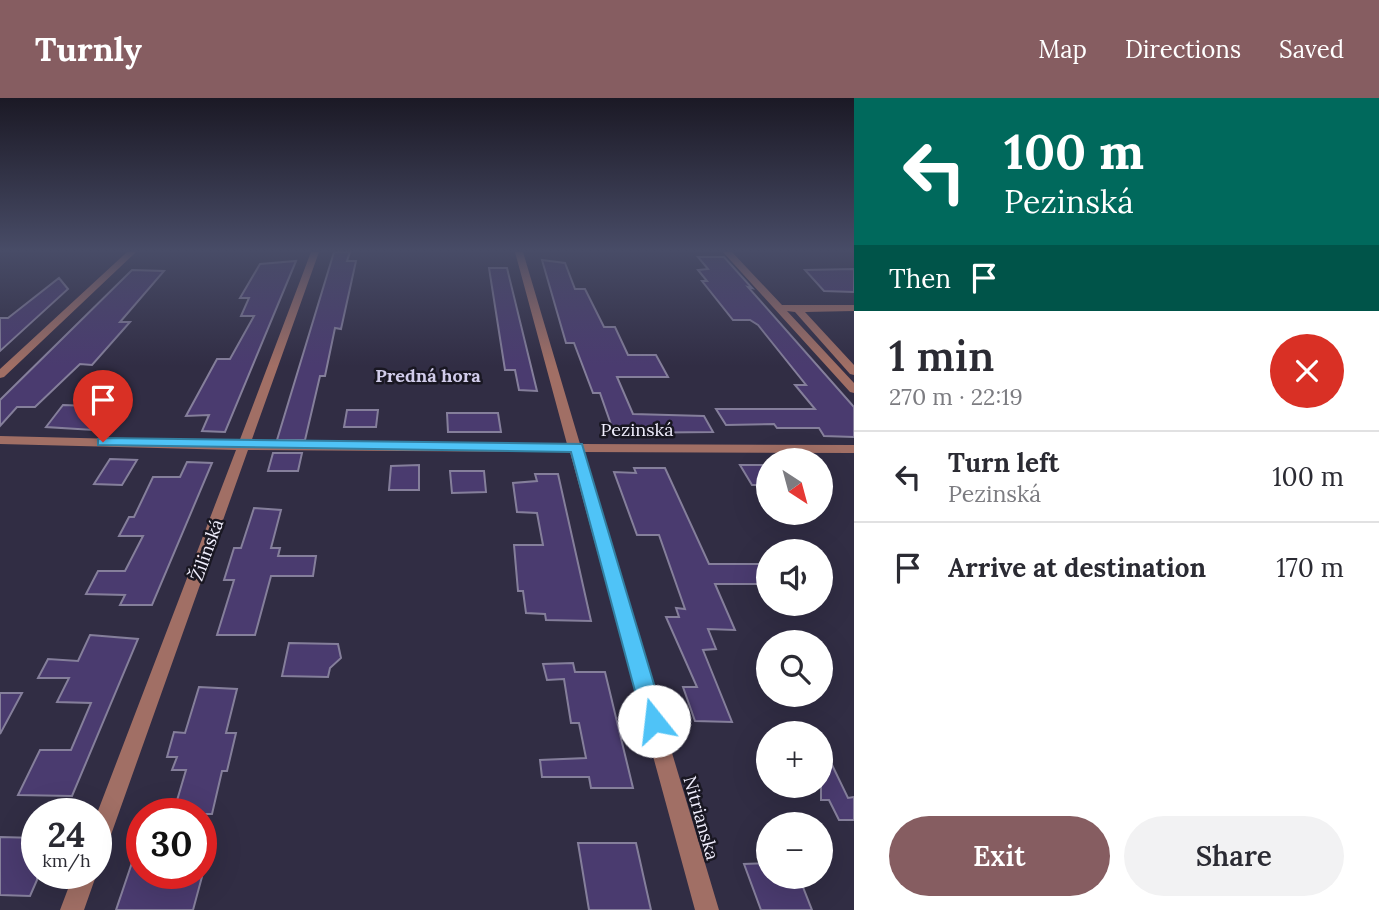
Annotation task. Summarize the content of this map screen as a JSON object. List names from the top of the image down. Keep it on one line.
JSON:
{"streets":{"street":["Pezinská","Žilinská","Nitrianska"]},"crossings":[["Pezinská","Žilinská"],["Pezinská","Nitrianska"]],"districts":["Predná hora"],"north":"bottom right","page":{"header":"Turnly","nav":["Map","Directions","Saved"],"turn":["100 m","Pezinská"],"then":"Then","heading":["1 min","270 m · 22:19"],"list":[{"name":"Turn left","note":"Pezinská","value":"100 m"},{"name":"Arrive at destination","value":"170 m"}],"map_buttons":["+","−"],"speed":"24 km/h","limit":"30","buttons":["Exit","Share"]}}
